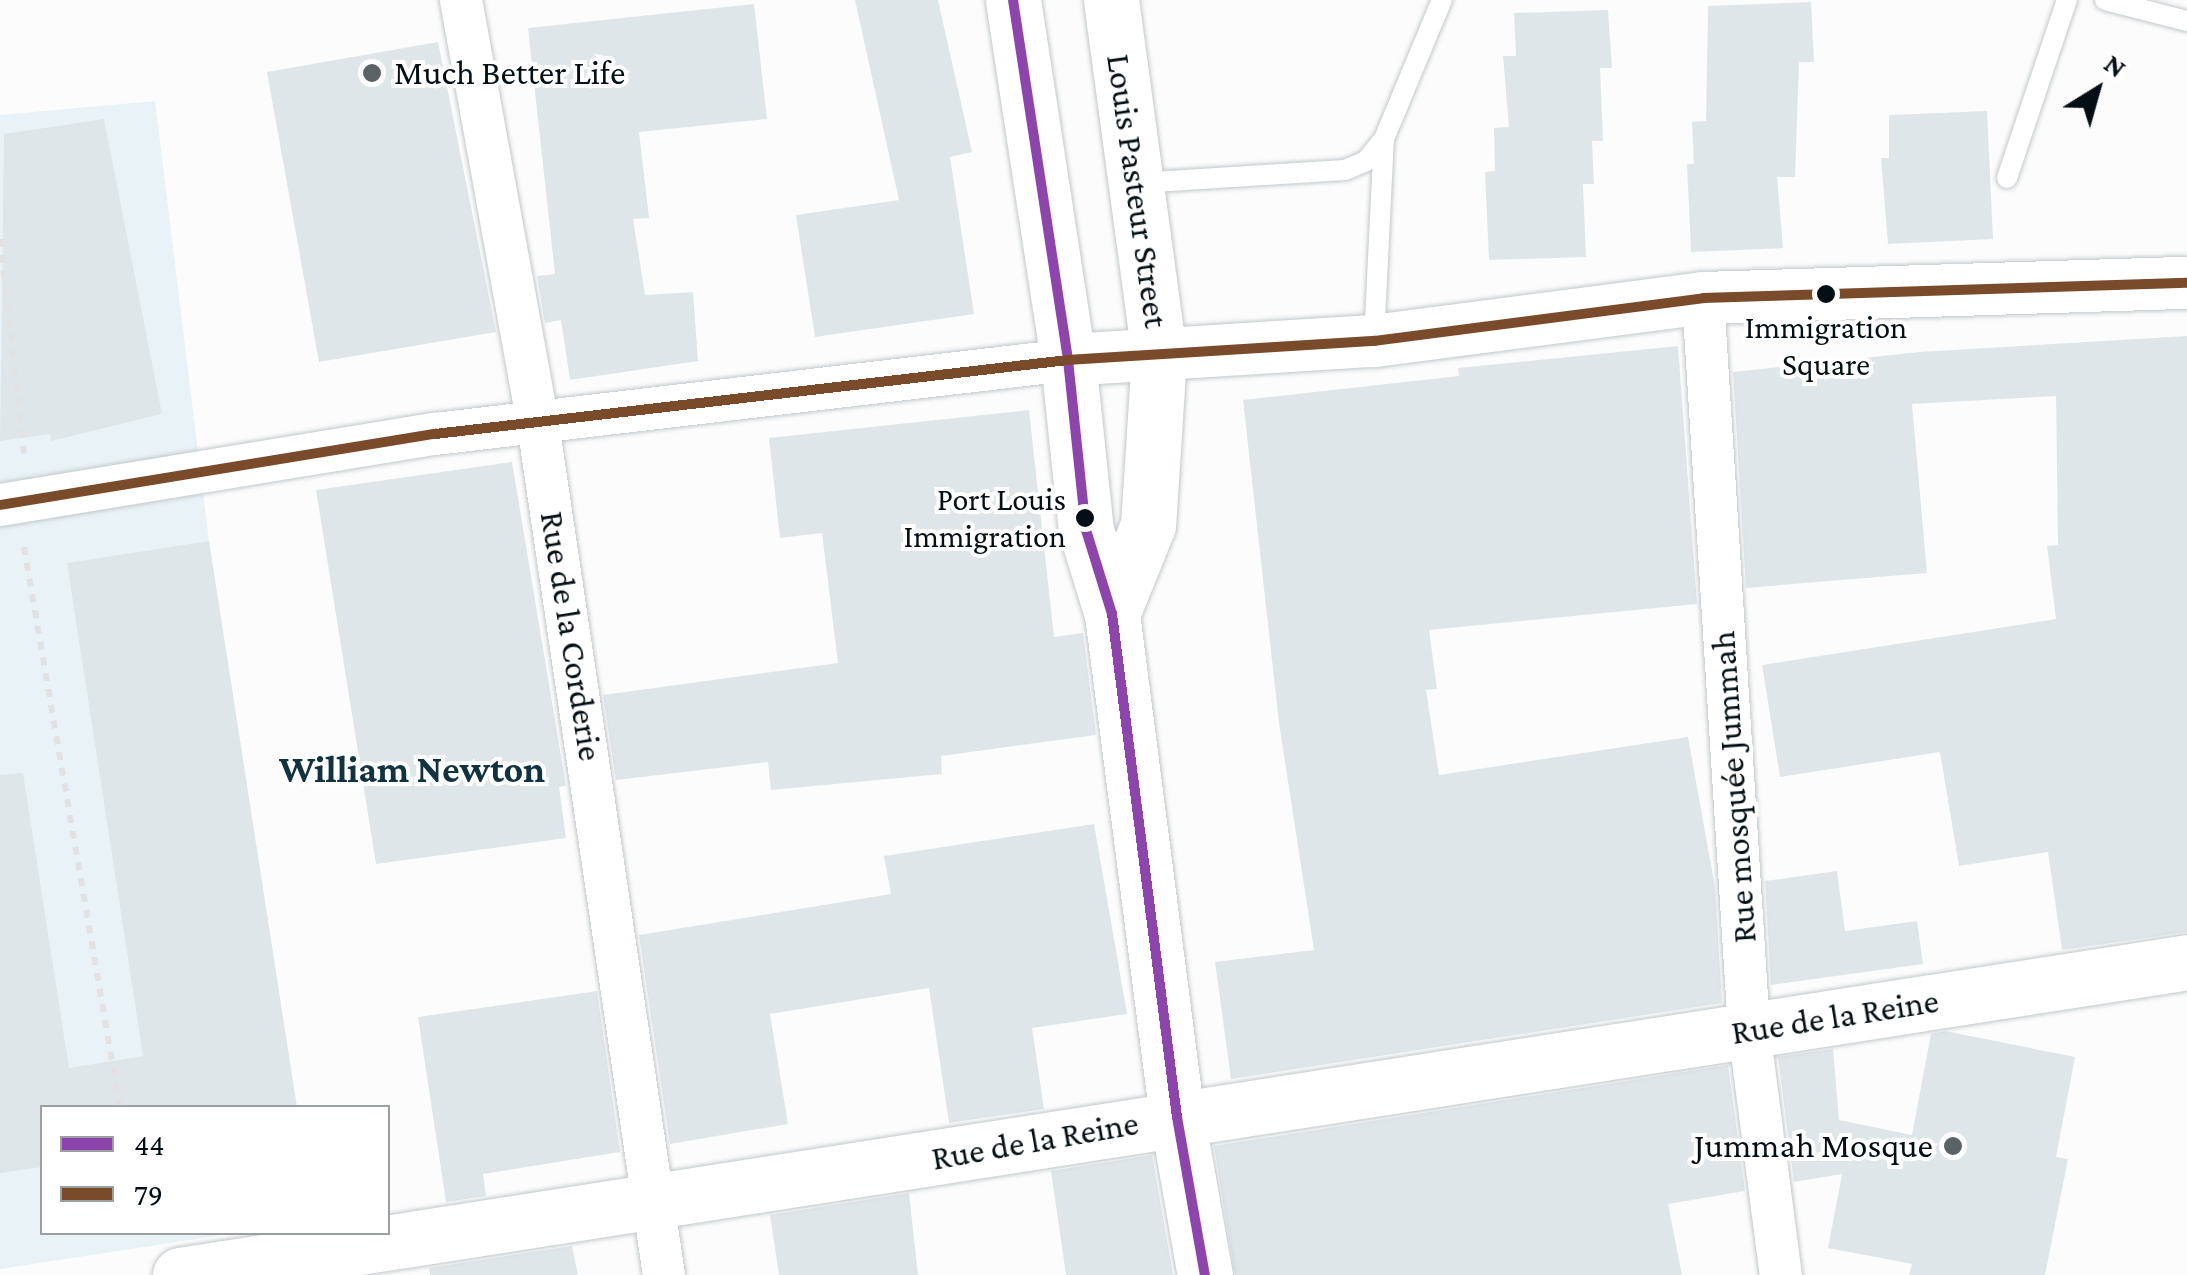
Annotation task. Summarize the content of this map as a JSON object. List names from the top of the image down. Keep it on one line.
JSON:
{"streets":{"main road":["Louis Pasteur Street","Rue de la Reine"],"street":["Rue de la Corderie","Rue mosquée Jummah"]},"crossings":[["Rue de la Corderie","Rue de la Reine"],["Rue mosquée Jummah","Rue de la Reine"]],"districts":["William Newton"],"places":["Much Better Life","Immigration Square","Port Louis Immigration","Jummah Mosque"],"lines":["transit line 44","transit line 79"],"legend":["44","79"],"north":"top right"}
